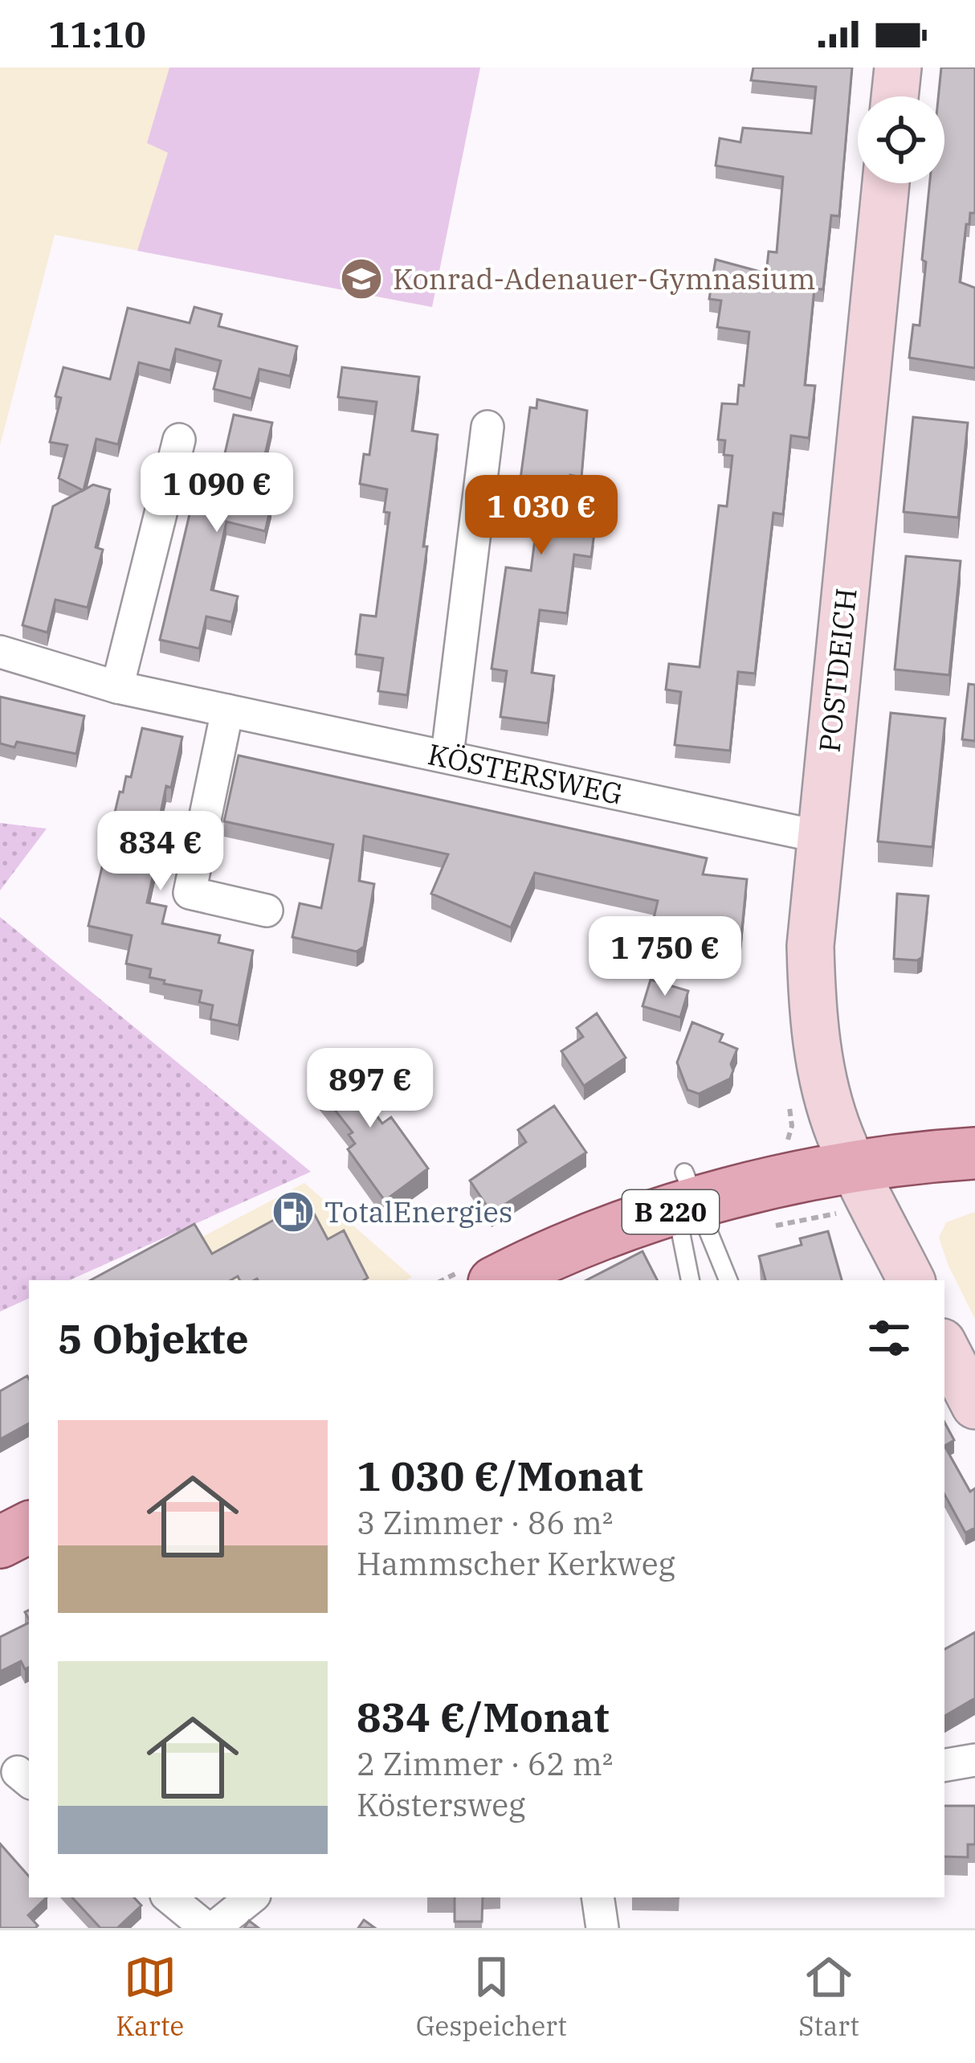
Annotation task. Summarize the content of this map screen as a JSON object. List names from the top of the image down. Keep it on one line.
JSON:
{"streets":{"main road":["POSTDEICH","B 220"],"street":["KÖSTERSWEG"]},"crossings":[["POSTDEICH","KÖSTERSWEG"],["POSTDEICH","B 220"]],"places":{"school or university":["Konrad-Adenauer-Gymnasium"],"fuel station":["TotalEnergies"]},"page":{"status":"11:10","price":["1 090 €","1 030 €","834 €","1 750 €","897 €"],"heading":"5 Objekte","list":[{"name":"1 030 €/Monat","note":"3 Zimmer · 86 m² · Hammscher Kerkweg"},{"name":"834 €/Monat","note":"2 Zimmer · 62 m² · Köstersweg"}],"tabs":["Karte","Gespeichert","Start"]}}
